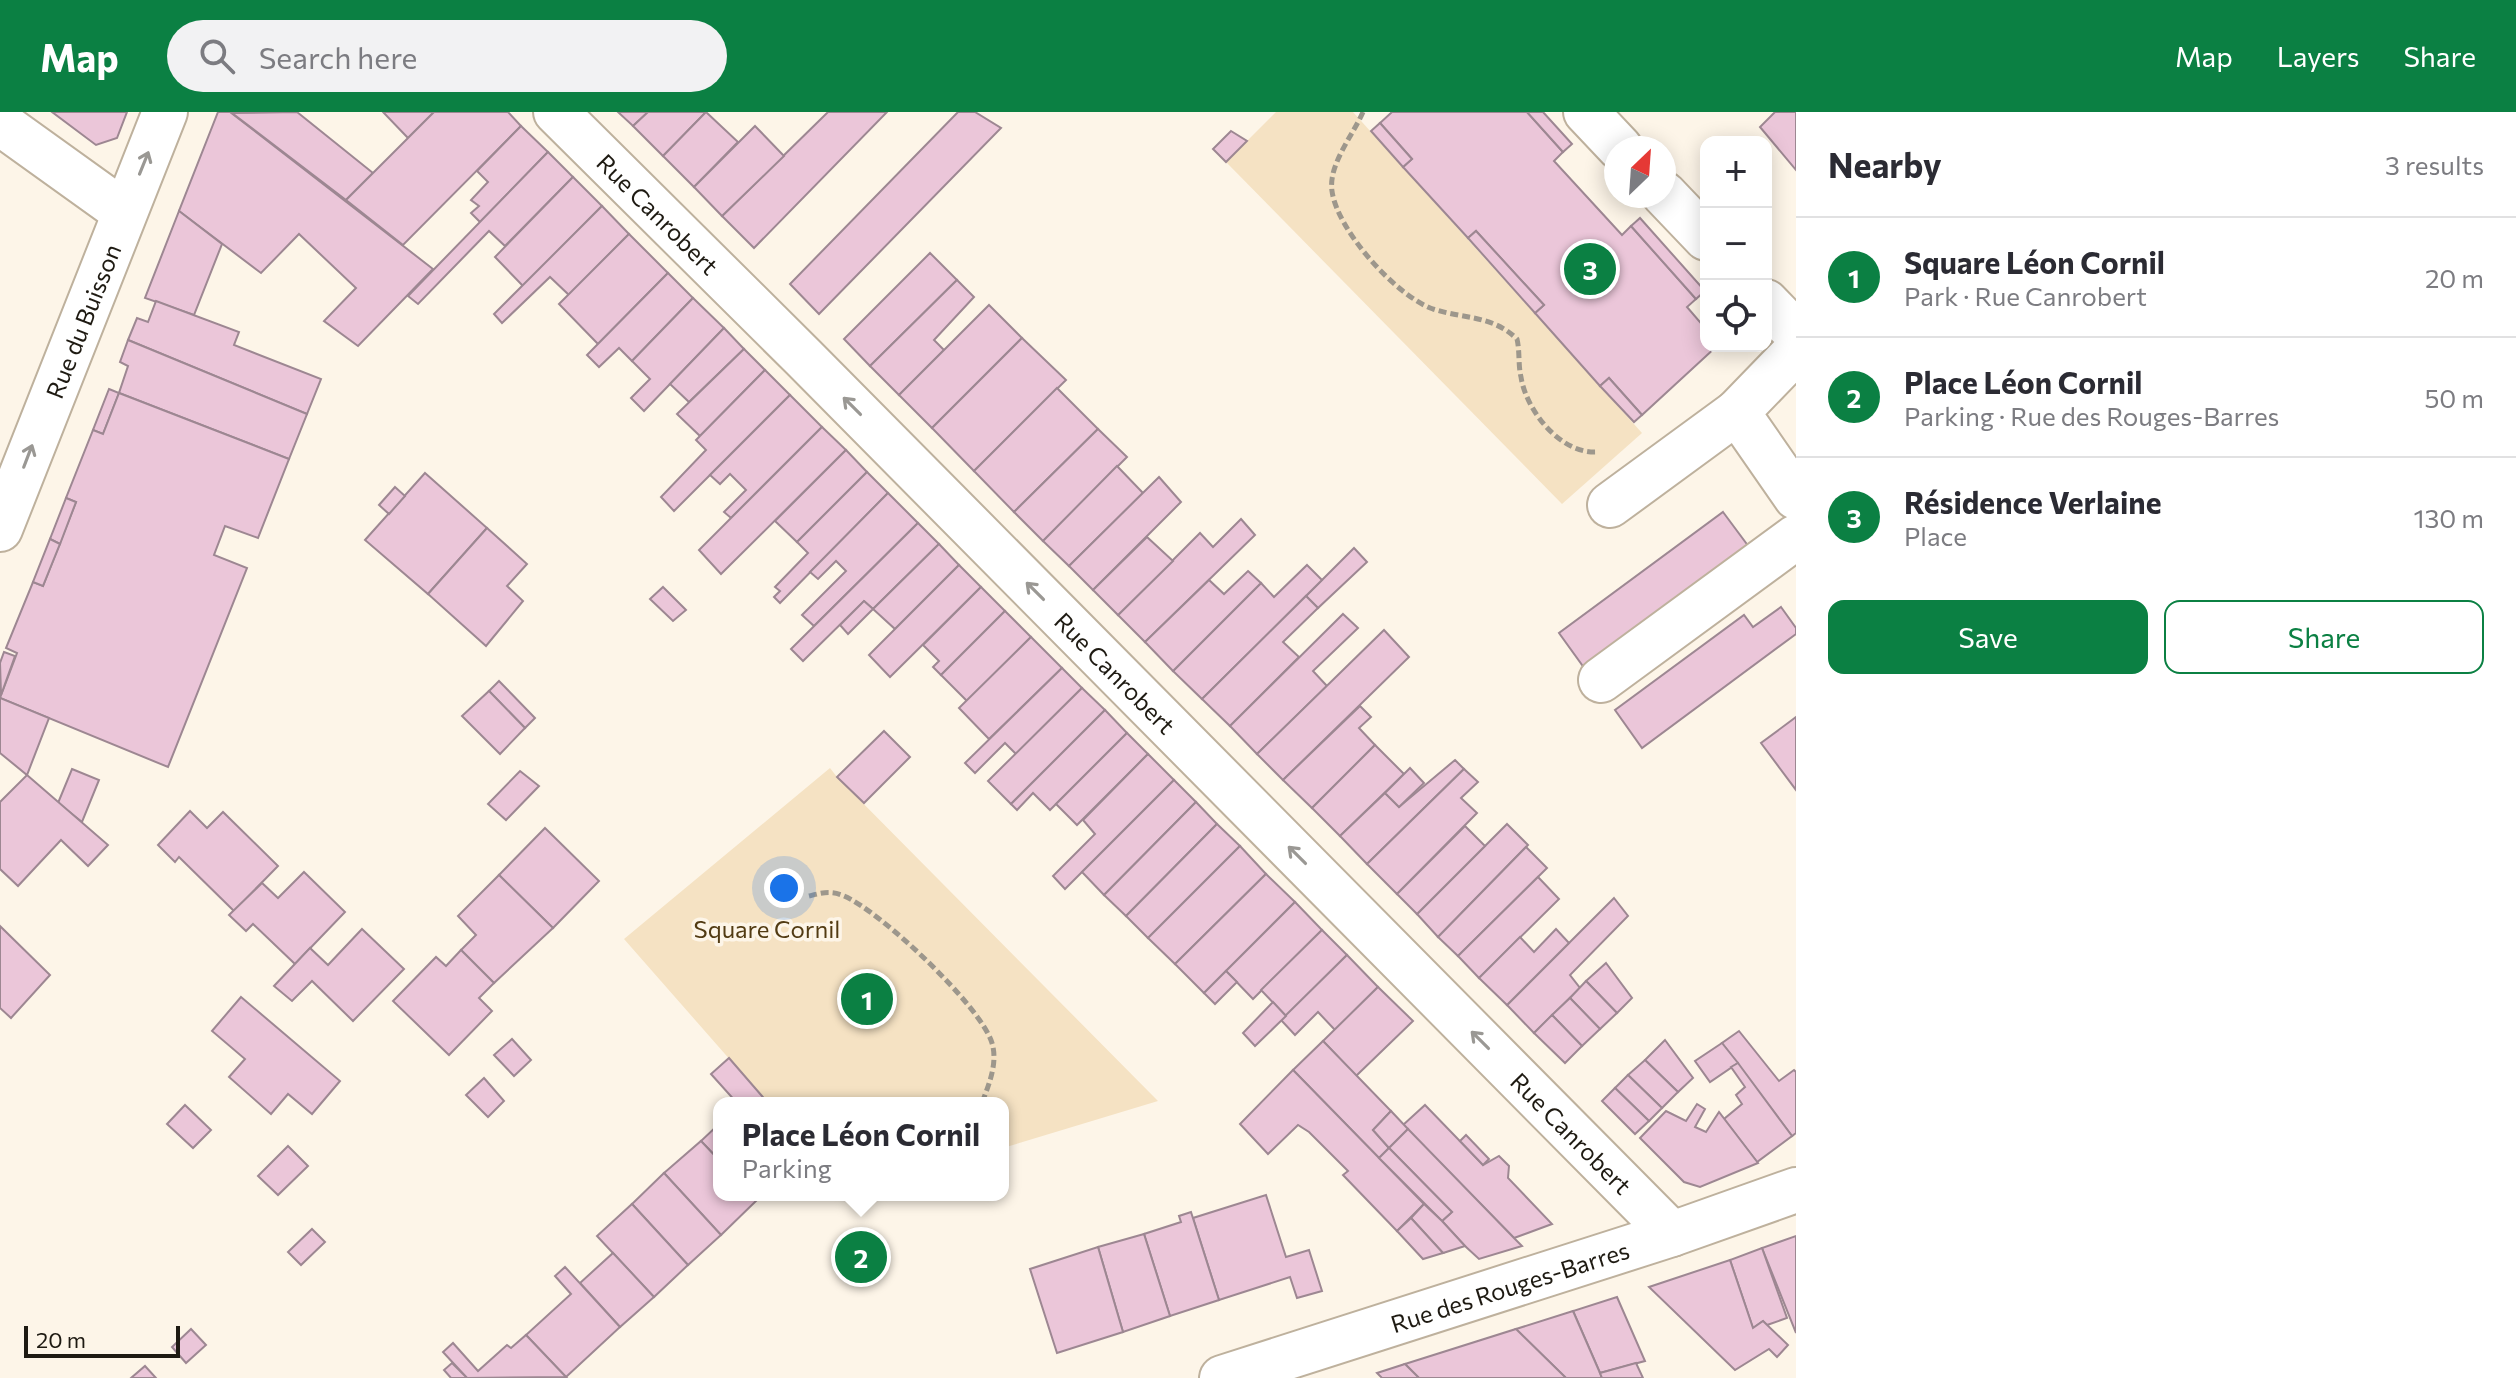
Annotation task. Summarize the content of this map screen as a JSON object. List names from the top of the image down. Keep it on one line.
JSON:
{"streets":{"street":["Rue Canrobert","Rue du Buisson","Rue des Rouges-Barres"]},"crossings":[["Rue Canrobert","Rue des Rouges-Barres"]],"one_way":["Rue Canrobert","Rue du Buisson"],"parks":["Square Cornil"],"scale_bar":"20 m","north":"top right","page":{"header":"Map","search":"Search here","nav":["Map","Layers","Share"],"heading":["Nearby","3 results"],"map_buttons":["+","−"],"list":[{"mark":"1","name":"Square Léon Cornil","note":"Park · Rue Canrobert","value":"20 m"},{"mark":"2","name":"Place Léon Cornil","note":"Parking · Rue des Rouges-Barres","value":"50 m"},{"mark":"3","name":"Résidence Verlaine","note":"Place","value":"130 m"}],"pins":["3","1","2"],"buttons":["Save","Share"],"popup":["Place Léon Cornil","Parking"],"scale":"20 m"}}
